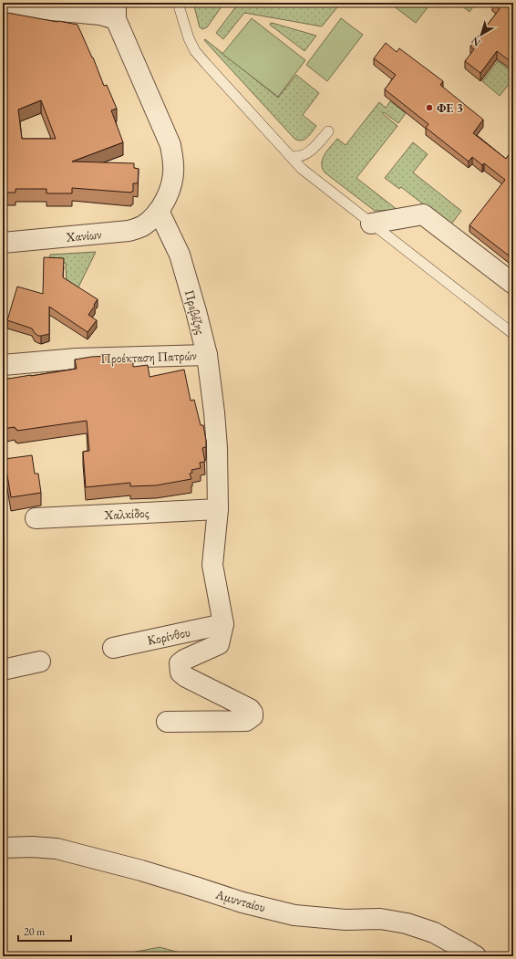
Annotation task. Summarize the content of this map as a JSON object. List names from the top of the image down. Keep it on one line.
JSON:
{"streets":{"street":["Χανίων","Πρεβέζης","Προέκταση Πατρών","Χαλκίδος","Κορίνθου","Αμυνταίου"]},"crossings":[["Χανίων","Πρεβέζης"],["Πρεβέζης","Προέκταση Πατρών"],["Πρεβέζης","Χαλκίδος"],["Πρεβέζης","Κορίνθου"]],"places":["ΦΕ 3"],"scale_bar":"20 m","north":"bottom left"}
